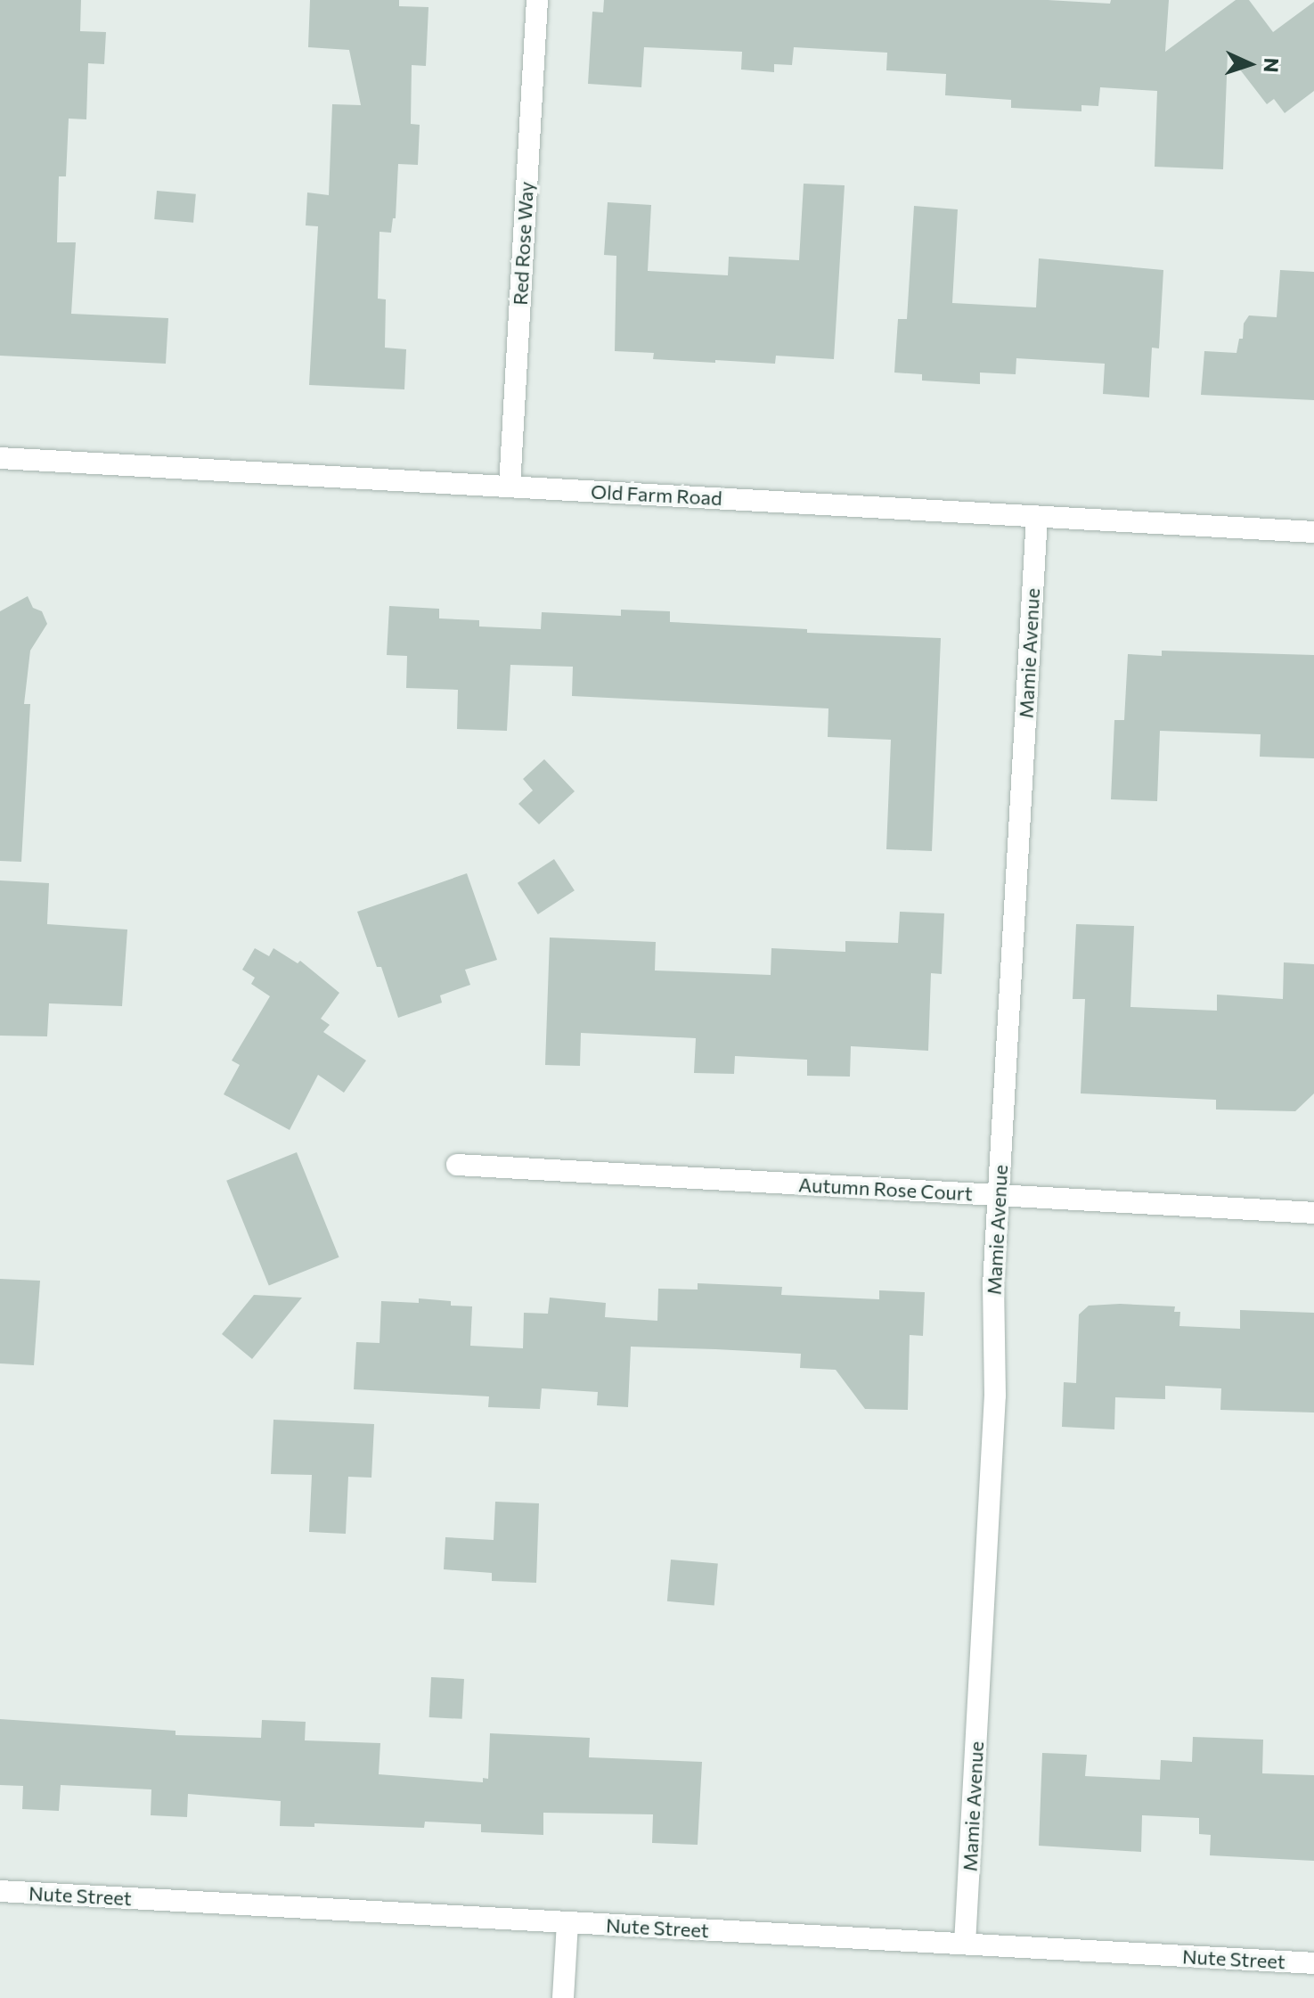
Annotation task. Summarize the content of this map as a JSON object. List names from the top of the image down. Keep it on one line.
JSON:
{"streets":{"street":["Red Rose Way","Old Farm Road","Mamie Avenue","Autumn Rose Court","Nute Street"]},"crossings":[["Red Rose Way","Old Farm Road"],["Old Farm Road","Mamie Avenue"],["Mamie Avenue","Autumn Rose Court"],["Mamie Avenue","Nute Street"]],"north":"right"}
